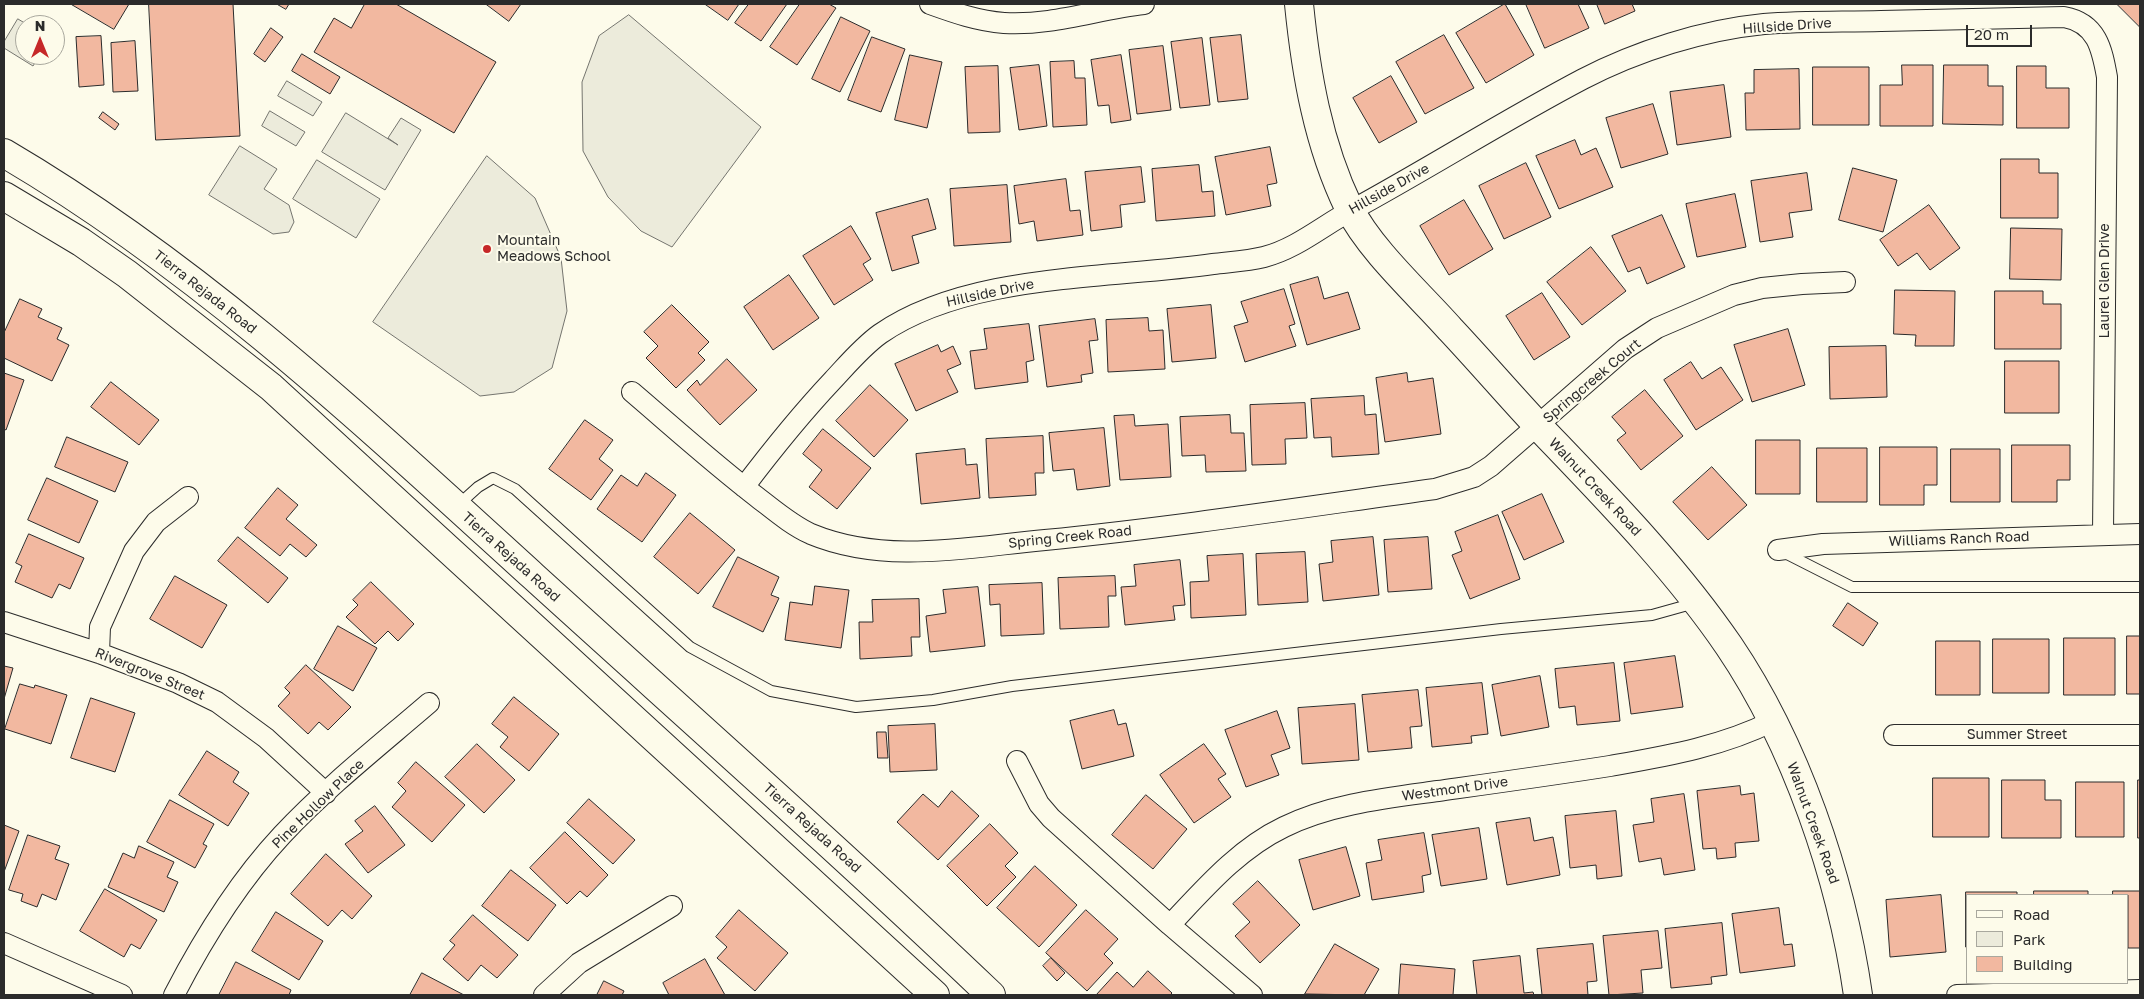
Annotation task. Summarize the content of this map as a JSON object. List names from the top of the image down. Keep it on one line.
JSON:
{"streets":{"main road":["Tierra Rejada Road","Walnut Creek Road"],"street":["Hillside Drive","Laurel Glen Drive","Springcreek Court","Spring Creek Road","Williams Ranch Road","Rivergrove Street","Summer Street","Westmont Drive","Pine Hollow Place"]},"crossings":[["Hillside Drive","Laurel Glen Drive"],["Hillside Drive","Walnut Creek Road"],["Hillside Drive","Spring Creek Road"],["Laurel Glen Drive","Williams Ranch Road"],["Springcreek Court","Walnut Creek Road"],["Springcreek Court","Spring Creek Road"],["Walnut Creek Road","Spring Creek Road"],["Walnut Creek Road","Westmont Drive"],["Rivergrove Street","Pine Hollow Place"]],"places":["Mountain Meadows School"],"legend":["Road","Park","Building"],"scale_bar":"20 m","north":"top"}
